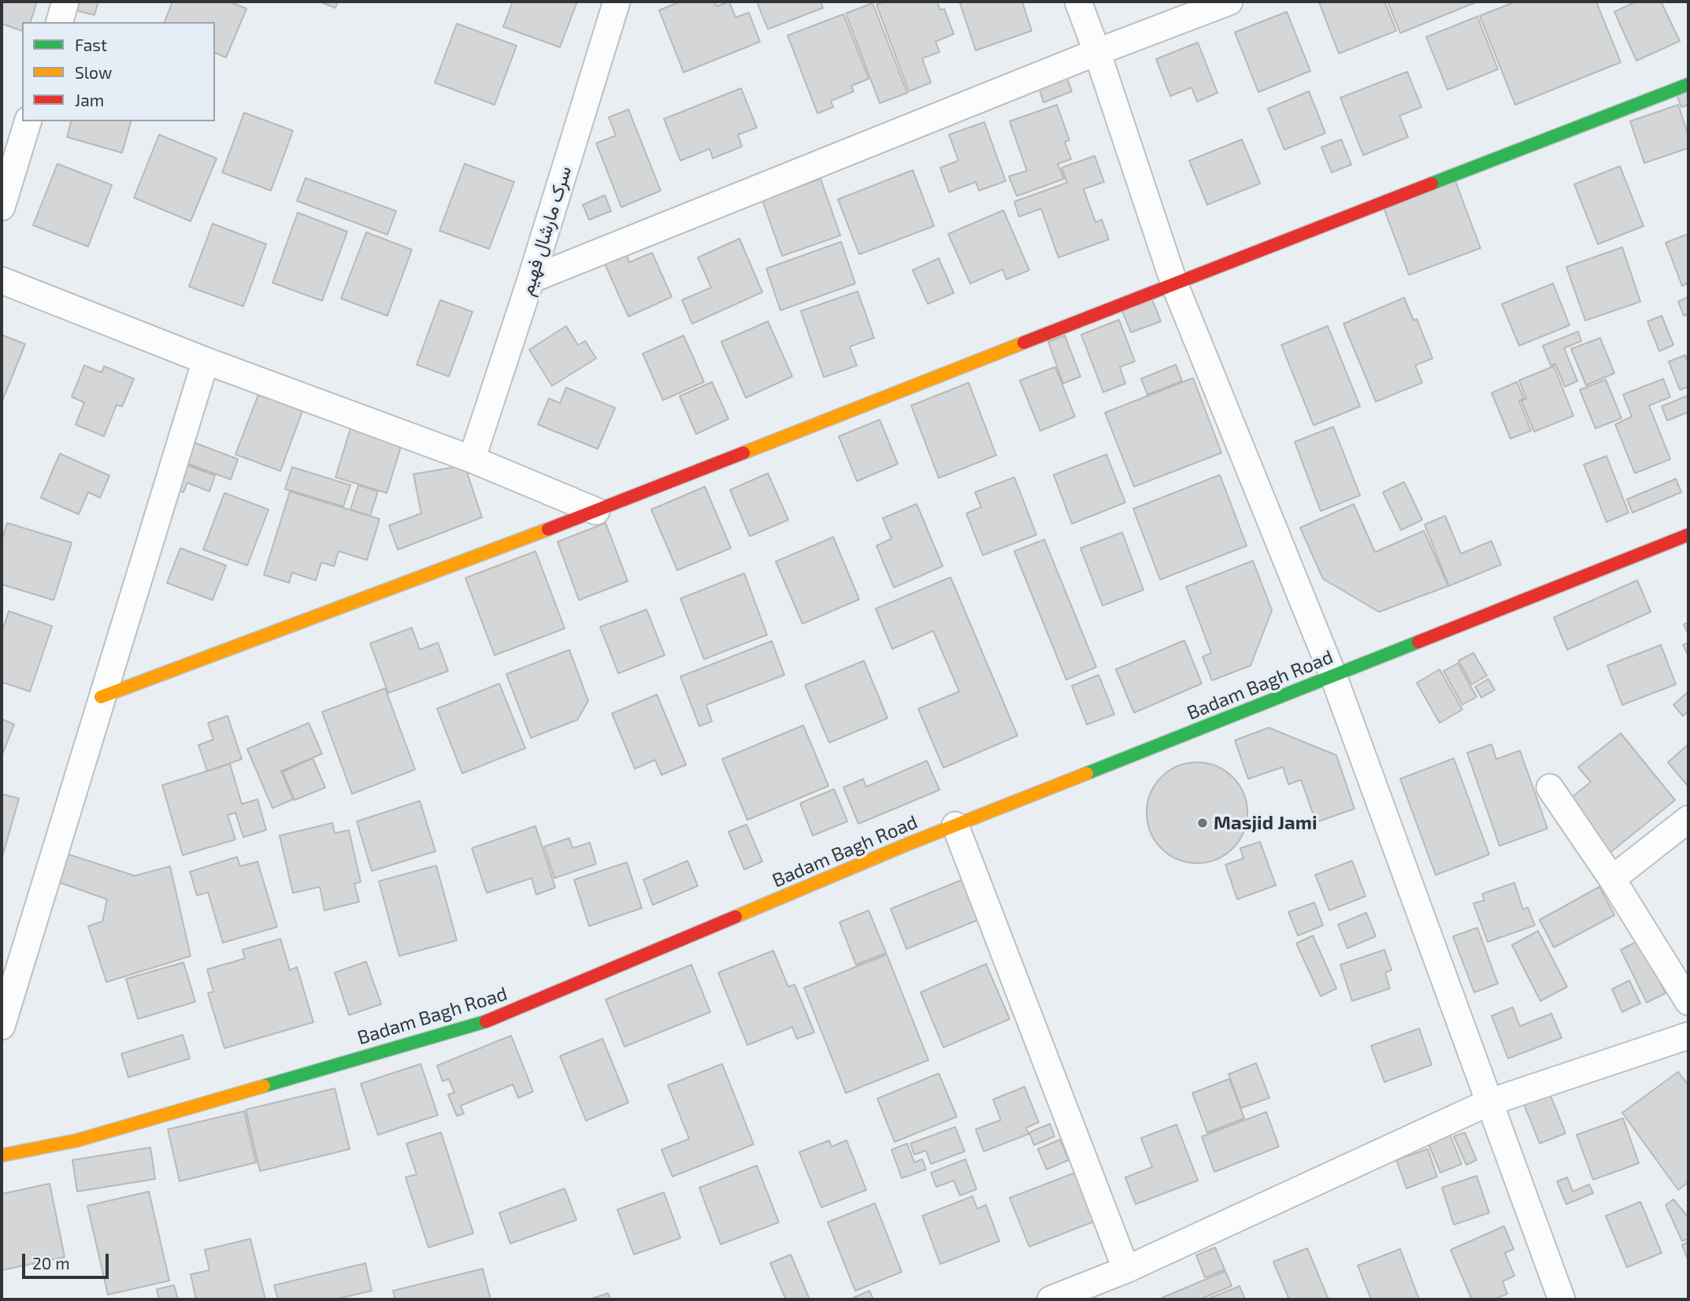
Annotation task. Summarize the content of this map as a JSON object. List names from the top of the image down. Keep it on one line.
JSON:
{"streets":{"main road":["Badam Bagh Road"],"street":["سرک مارشال فهیم"]},"places":["Masjid Jami"],"legend":["Fast","Slow","Jam"],"scale_bar":"20 m"}
